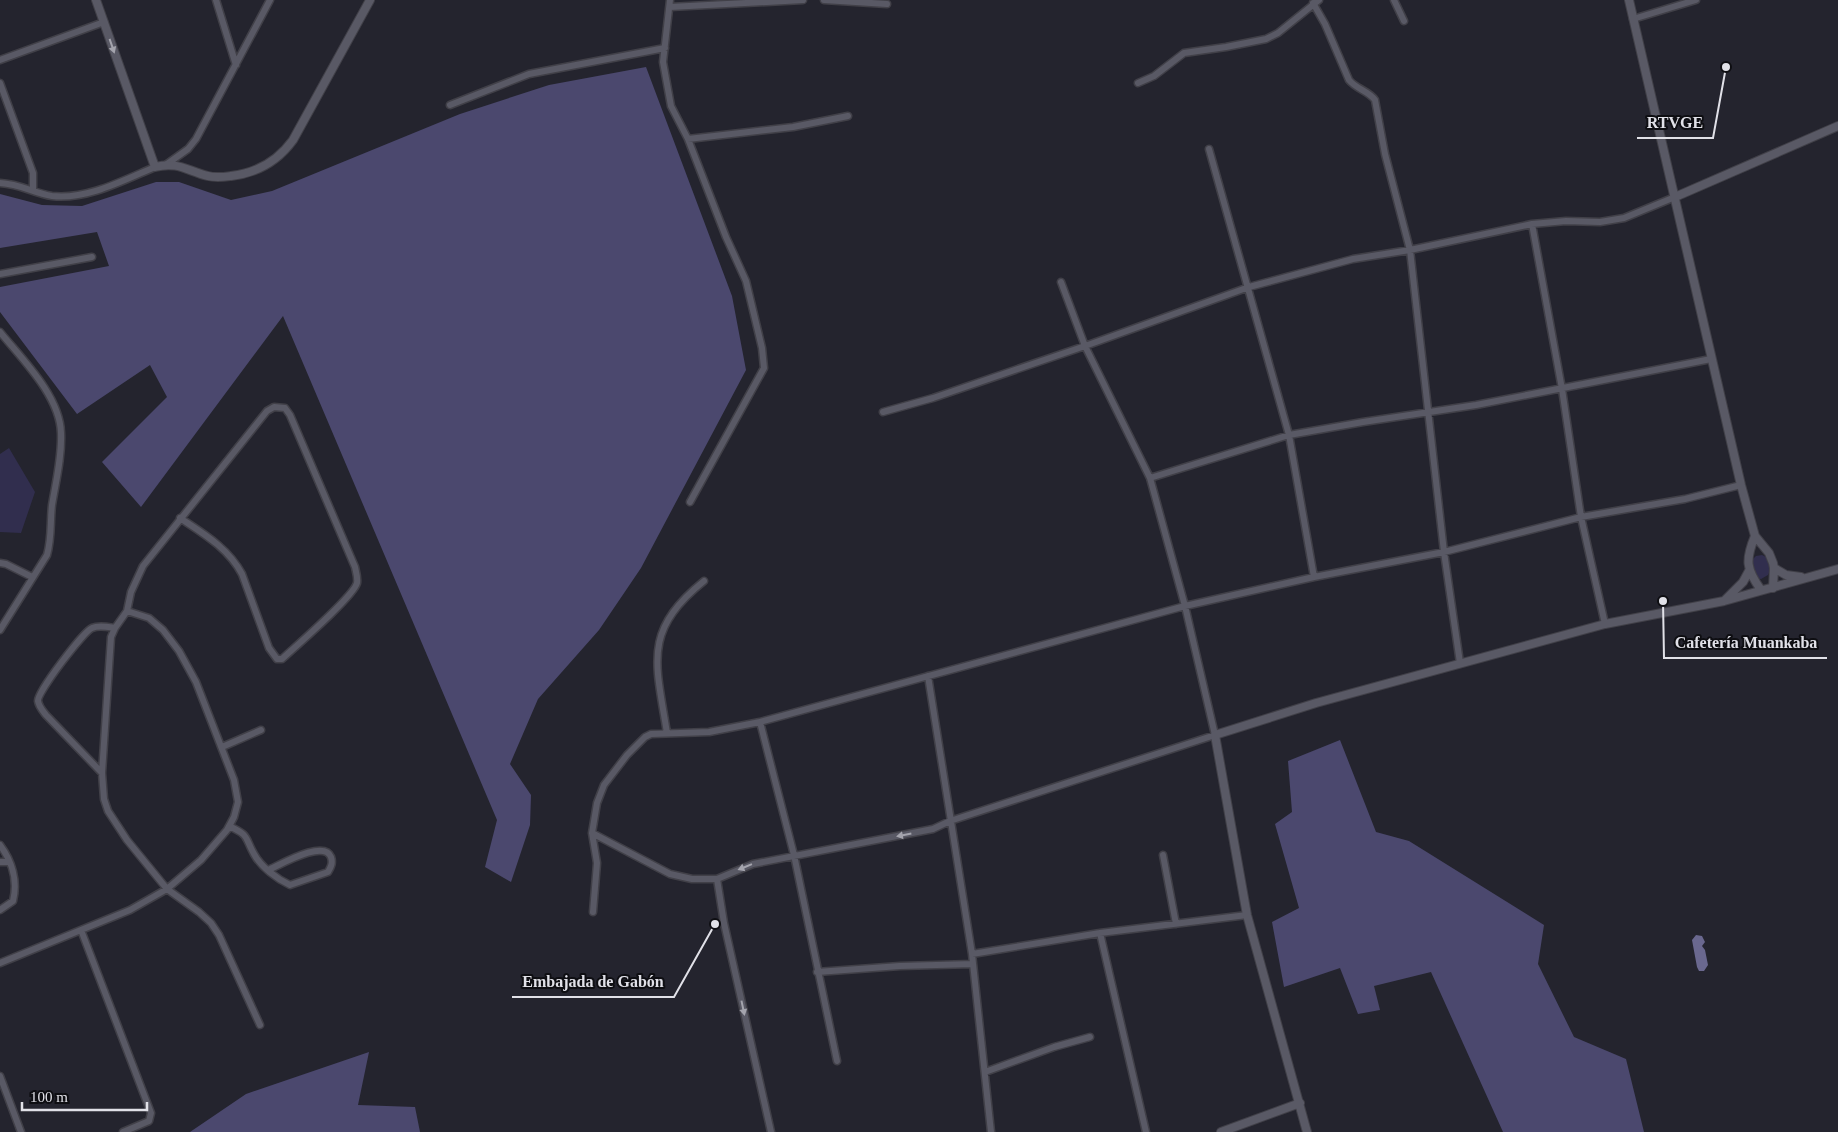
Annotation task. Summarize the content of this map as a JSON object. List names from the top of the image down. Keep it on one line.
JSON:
{"places":["RTVGE","Cafetería Muankaba","Embajada de Gabón"],"scale_bar":"100 m"}
